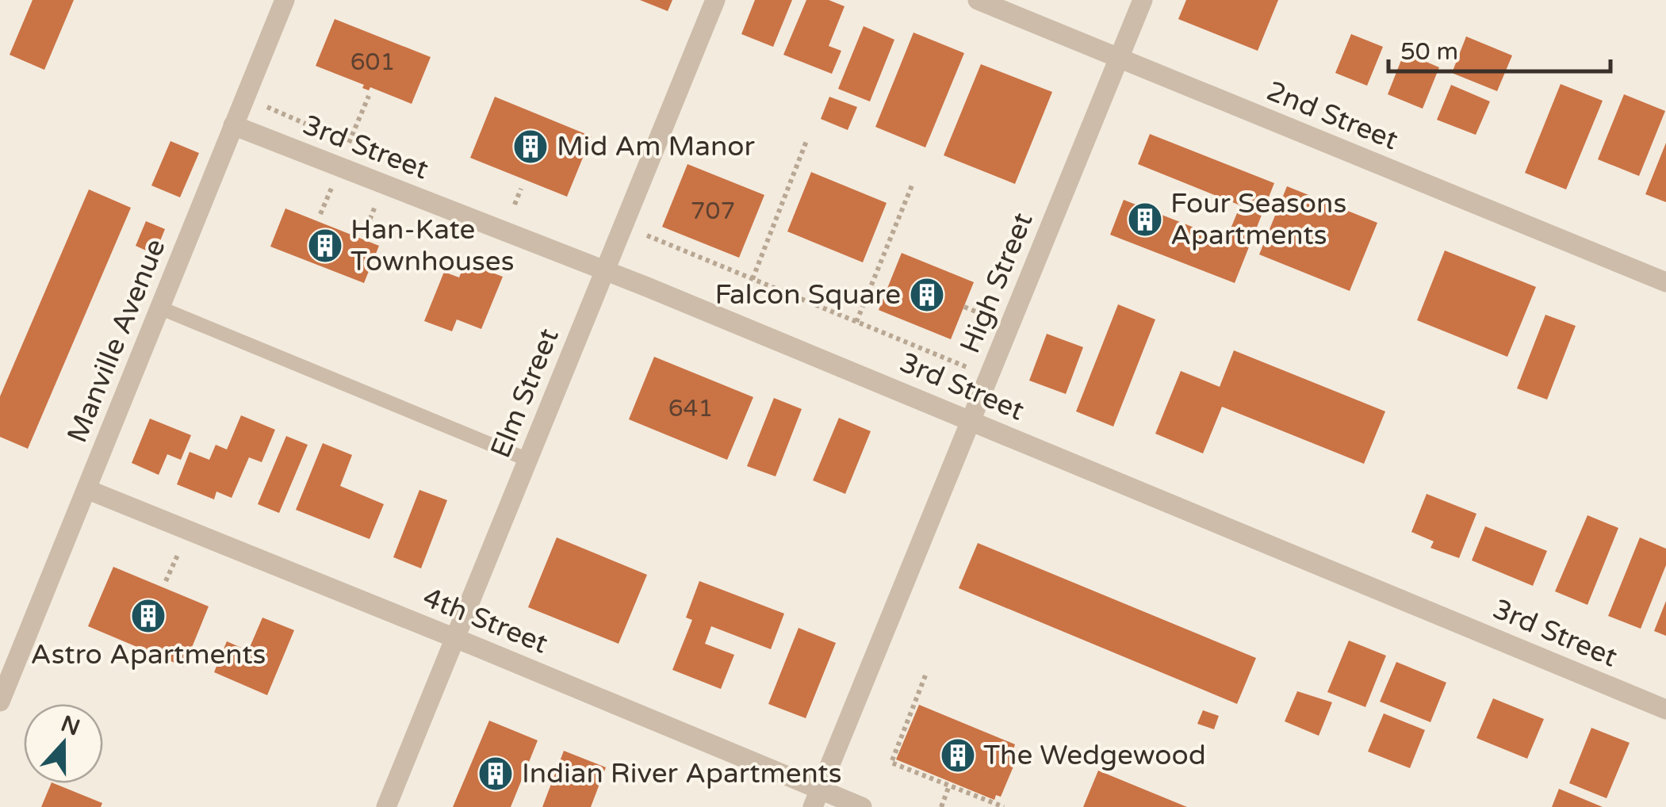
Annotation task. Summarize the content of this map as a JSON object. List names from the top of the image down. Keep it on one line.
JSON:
{"streets":{"street":["2nd Street","3rd Street","High Street","Manville Avenue","Elm Street","4th Street"]},"crossings":[["2nd Street","High Street"],["3rd Street","High Street"],["3rd Street","Manville Avenue"],["3rd Street","Elm Street"],["High Street","4th Street"],["Manville Avenue","4th Street"],["Elm Street","4th Street"]],"places":{"building":["Mid Am Manor","Four Seasons Apartments","Han-Kate Townhouses","Falcon Square","Astro Apartments","The Wedgewood","Indian River Apartments"]},"house_numbers":["601","707","641"],"scale_bar":"50 m","north":"top"}
